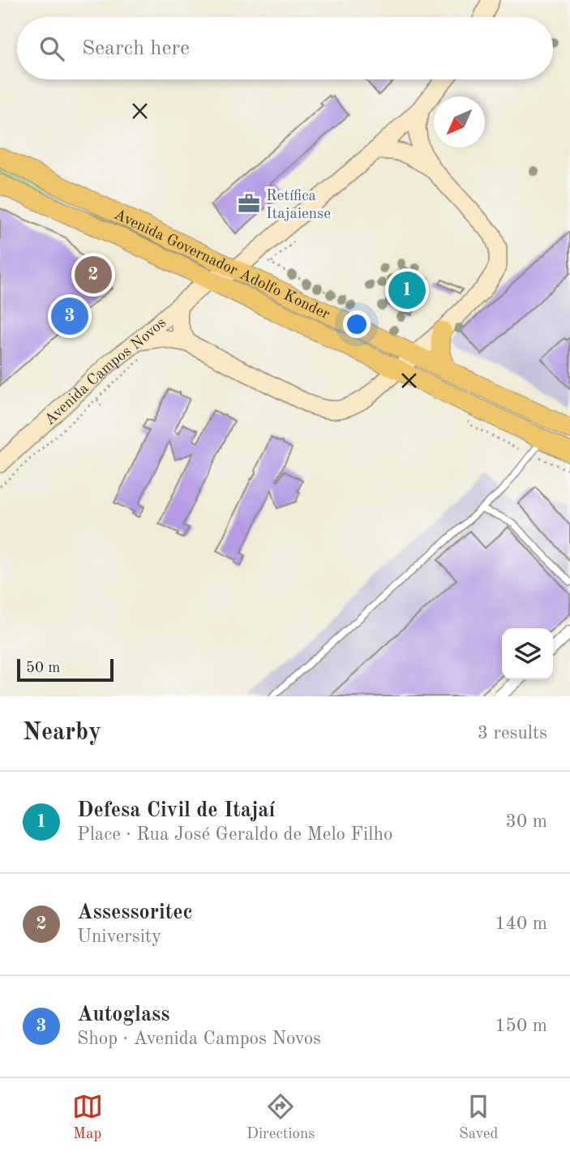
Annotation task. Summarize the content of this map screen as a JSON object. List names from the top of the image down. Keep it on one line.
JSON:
{"streets":{"main road":["Avenida Governador Adolfo Konder","Avenida Campos Novos"]},"crossings":[["Avenida Governador Adolfo Konder","Avenida Campos Novos"]],"places":{"office":["Retífica Itajaiense"]},"scale_bar":"50 m","north":"bottom left","page":{"search":"Search here","pins":["2","1","3"],"scale":"50 m","heading":["Nearby","3 results"],"list":[{"mark":"1","name":"Defesa Civil de Itajaí","note":"Place · Rua José Geraldo de Melo Filho","value":"30 m"},{"mark":"2","name":"Assessoritec","note":"University","value":"140 m"},{"mark":"3","name":"Autoglass","note":"Shop · Avenida Campos Novos","value":"150 m"}],"nav":["Map","Directions","Saved"]}}
